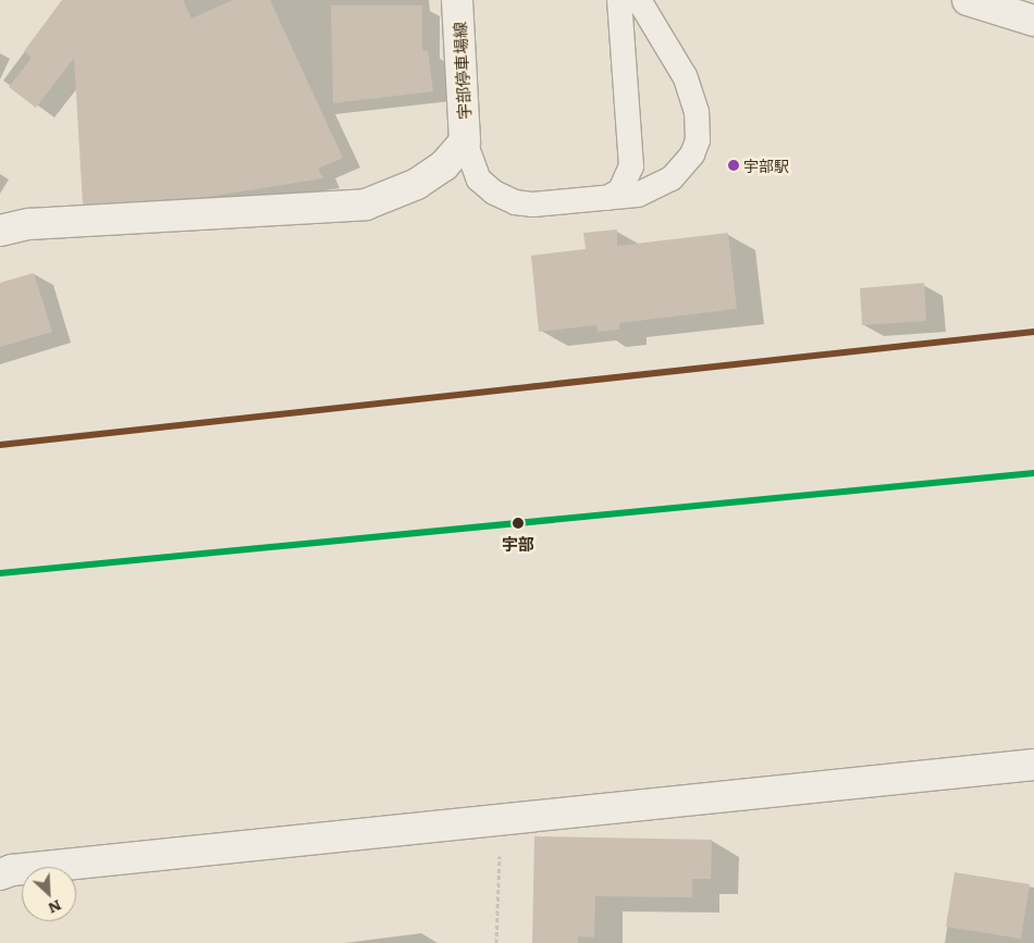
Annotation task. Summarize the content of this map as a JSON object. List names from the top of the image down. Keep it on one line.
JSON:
{"streets":{"street":["宇部停車場線"]},"places":["宇部駅","宇部"],"north":"bottom right"}
